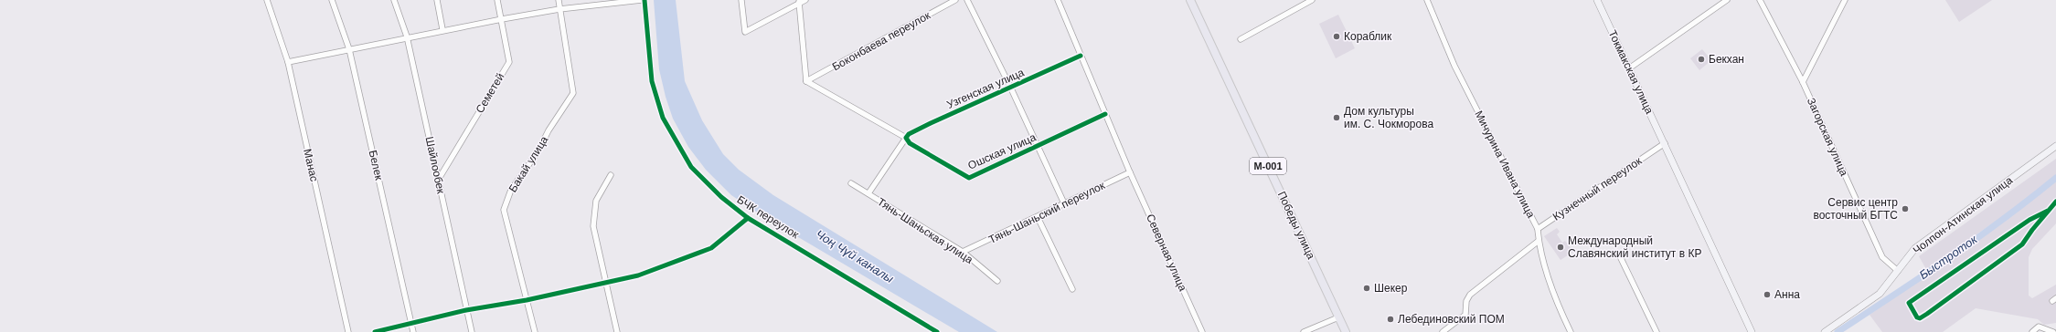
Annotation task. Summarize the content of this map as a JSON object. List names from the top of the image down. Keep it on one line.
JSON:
{"streets":{"main road":["Токмакская улица","М-001","Чолпон-Атинская улица","Победы улица"],"street":["Боконбаева переулок","Узгенская улица","Семетей","Загорская улица","Ошская улица","Бакай улица","Мичурина Ивана улица","Манас","Белек","Шайлообек","Кузнечный переулок","Тянь-Шаньский переулок","БЧК переулок","Тянь-Шаньская улица","Северная улица"]},"crossings":[["Токмакская улица","Кузнечный переулок"],["Узгенская улица","Ошская улица"],["Узгенская улица","Северная улица"],["Семетей","Шайлообек"],["Загорская улица","Чолпон-Атинская улица"],["Ошская улица","Северная улица"],["Мичурина Ивана улица","Кузнечный переулок"],["Тянь-Шаньский переулок","Тянь-Шаньская улица"],["Тянь-Шаньский переулок","Северная улица"]],"water":["Чоң Чүй каналы","Быстроток"],"places":["Кораблик","Бекхан","Дом культуры им. С. Чокморова","Сервис центр восточный БГТС","Международный Славянский институт в КР","Шекер","Анна","Лебединовский ПОМ"]}
